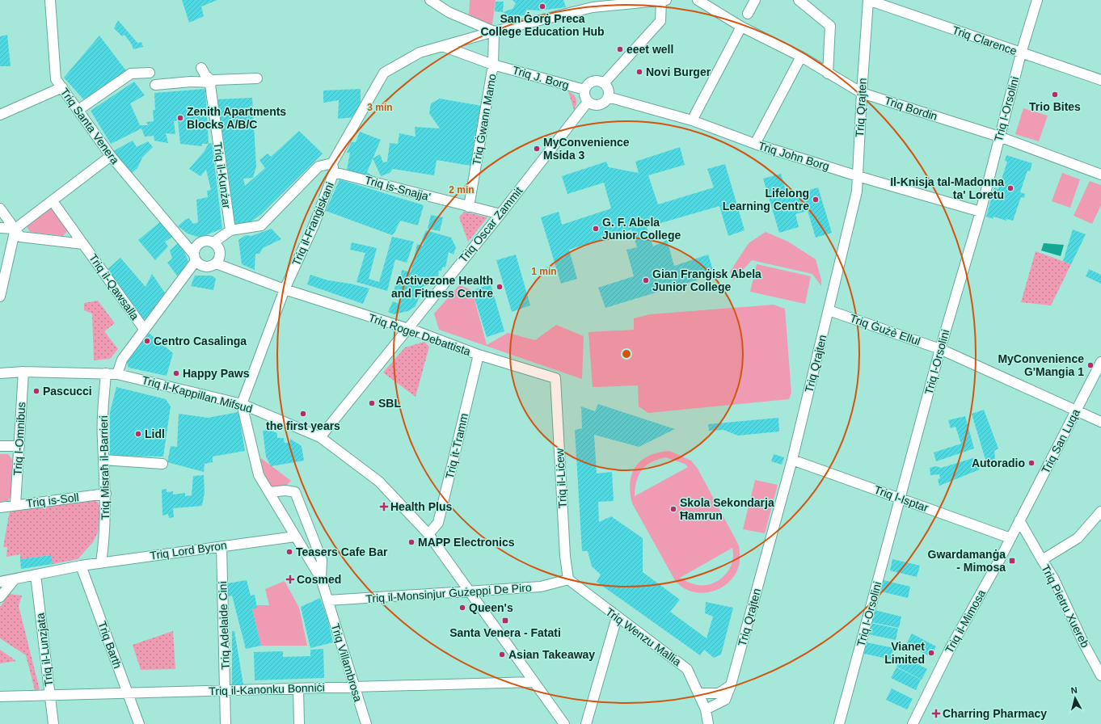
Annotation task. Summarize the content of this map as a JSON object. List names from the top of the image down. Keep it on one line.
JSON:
{"streets":{"street":["Triq Clarence","Triq J. Borg","Triq Qrajten","Triq Bordin","Triq l-Orsolini","Triq Ġwann Mamo","Triq Santa Venera","Triq John Borg","Triq il-Kunżar","Triq is-Snajja'","Triq il-Franġiskani","Triq Oscar Zammit","Triq il-Qawsalla","Triq Ġużè Ellul","Triq Roger Debattista","Triq il-Kappillan Mifsud","Triq l-Omnibus","Triq San Luqa","Triq it-Tramm","Triq Misraħ il-Barrieri","Triq il-Liċew","Triq l-Isptar","Triq is-Soll","Triq Lord Byron","Triq il-Monsinjur Ġużeppi De Piro","Triq Pietru Xuereb","Triq il-Mimosa","Triq Adelaide Cini","Triq Wenzu Mallia","Triq Barth","Triq il-Lunzjata","Triq Villambrosa","Triq il-Kanonku Bonniċi"]},"crossings":[["Triq Clarence","Triq Qrajten"],["Triq Clarence","Triq l-Orsolini"],["Triq J. Borg","Triq Ġwann Mamo"],["Triq J. Borg","Triq John Borg"],["Triq J. Borg","Triq il-Franġiskani"],["Triq J. Borg","Triq Oscar Zammit"],["Triq Qrajten","Triq Bordin"],["Triq Qrajten","Triq John Borg"],["Triq Qrajten","Triq Ġużè Ellul"],["Triq Qrajten","Triq l-Isptar"],["Triq Qrajten","Triq Wenzu Mallia"],["Triq Bordin","Triq l-Orsolini"],["Triq l-Orsolini","Triq John Borg"],["Triq l-Orsolini","Triq Ġużè Ellul"],["Triq l-Orsolini","Triq l-Isptar"],["Triq Ġwann Mamo","Triq is-Snajja'"],["Triq Ġwann Mamo","Triq il-Franġiskani"],["Triq John Borg","Triq Oscar Zammit"],["Triq is-Snajja'","Triq il-Franġiskani"],["Triq is-Snajja'","Triq Oscar Zammit"],["Triq il-Franġiskani","Triq Roger Debattista"],["Triq il-Franġiskani","Triq il-Kappillan Mifsud"],["Triq Oscar Zammit","Triq Roger Debattista"],["Triq Oscar Zammit","Triq il-Kappillan Mifsud"],["Triq Ġużè Ellul","Triq San Luqa"],["Triq Roger Debattista","Triq it-Tramm"],["Triq Roger Debattista","Triq il-Liċew"],["Triq il-Kappillan Mifsud","Triq l-Omnibus"],["Triq il-Kappillan Mifsud","Triq it-Tramm"],["Triq il-Kappillan Mifsud","Triq Misraħ il-Barrieri"],["Triq il-Kappillan Mifsud","Triq il-Monsinjur Ġużeppi De Piro"],["Triq il-Kappillan Mifsud","Triq il-Kanonku Bonniċi"],["Triq l-Omnibus","Triq is-Soll"],["Triq San Luqa","Triq Pietru Xuereb"],["Triq San Luqa","Triq il-Mimosa"],["Triq Misraħ il-Barrieri","Triq is-Soll"],["Triq Misraħ il-Barrieri","Triq Lord Byron"],["Triq il-Liċew","Triq il-Monsinjur Ġużeppi De Piro"],["Triq il-Liċew","Triq Wenzu Mallia"],["Triq l-Isptar","Triq il-Mimosa"],["Triq Lord Byron","Triq Adelaide Cini"],["Triq Lord Byron","Triq Barth"],["Triq il-Monsinjur Ġużeppi De Piro","Triq Wenzu Mallia"],["Triq il-Monsinjur Ġużeppi De Piro","Triq Villambrosa"],["Triq Pietru Xuereb","Triq il-Mimosa"],["Triq Adelaide Cini","Triq il-Kanonku Bonniċi"],["Triq Barth","Triq il-Kanonku Bonniċi"],["Triq il-Lunzjata","Triq il-Kanonku Bonniċi"],["Triq Villambrosa","Triq il-Kanonku Bonniċi"]],"places":{"other":["San Ġorġ Preca College Education Hub","eeet well","Novi Burger","Trio Bites","Zenith Apartments Blocks A/B/C","MyConvenience Msida 3","Il-Knisja tal-Madonna ta' Loretu","Lifelong Learning Centre","G. F. Abela Junior College","Gian Franġisk Abela Junior College","Activezone Health and Fitness Centre","Centro Casalinga","MyConvenience G'Mangia 1","Happy Paws","Pascucci","SBL","the first years","Lidl","Autoradio","Skola Sekondarja Ħamrun","MAPP Electronics","Teasers Cafe Bar","Queen's","Vianet Limited","Asian Takeaway"],"health":["Health Plus","Cosmed","Charring Pharmacy"],"transit":["Gwardamanġa - Mimosa","Santa Venera - Fatati"]},"north":"top","rings":["3 min","2 min","1 min"]}
